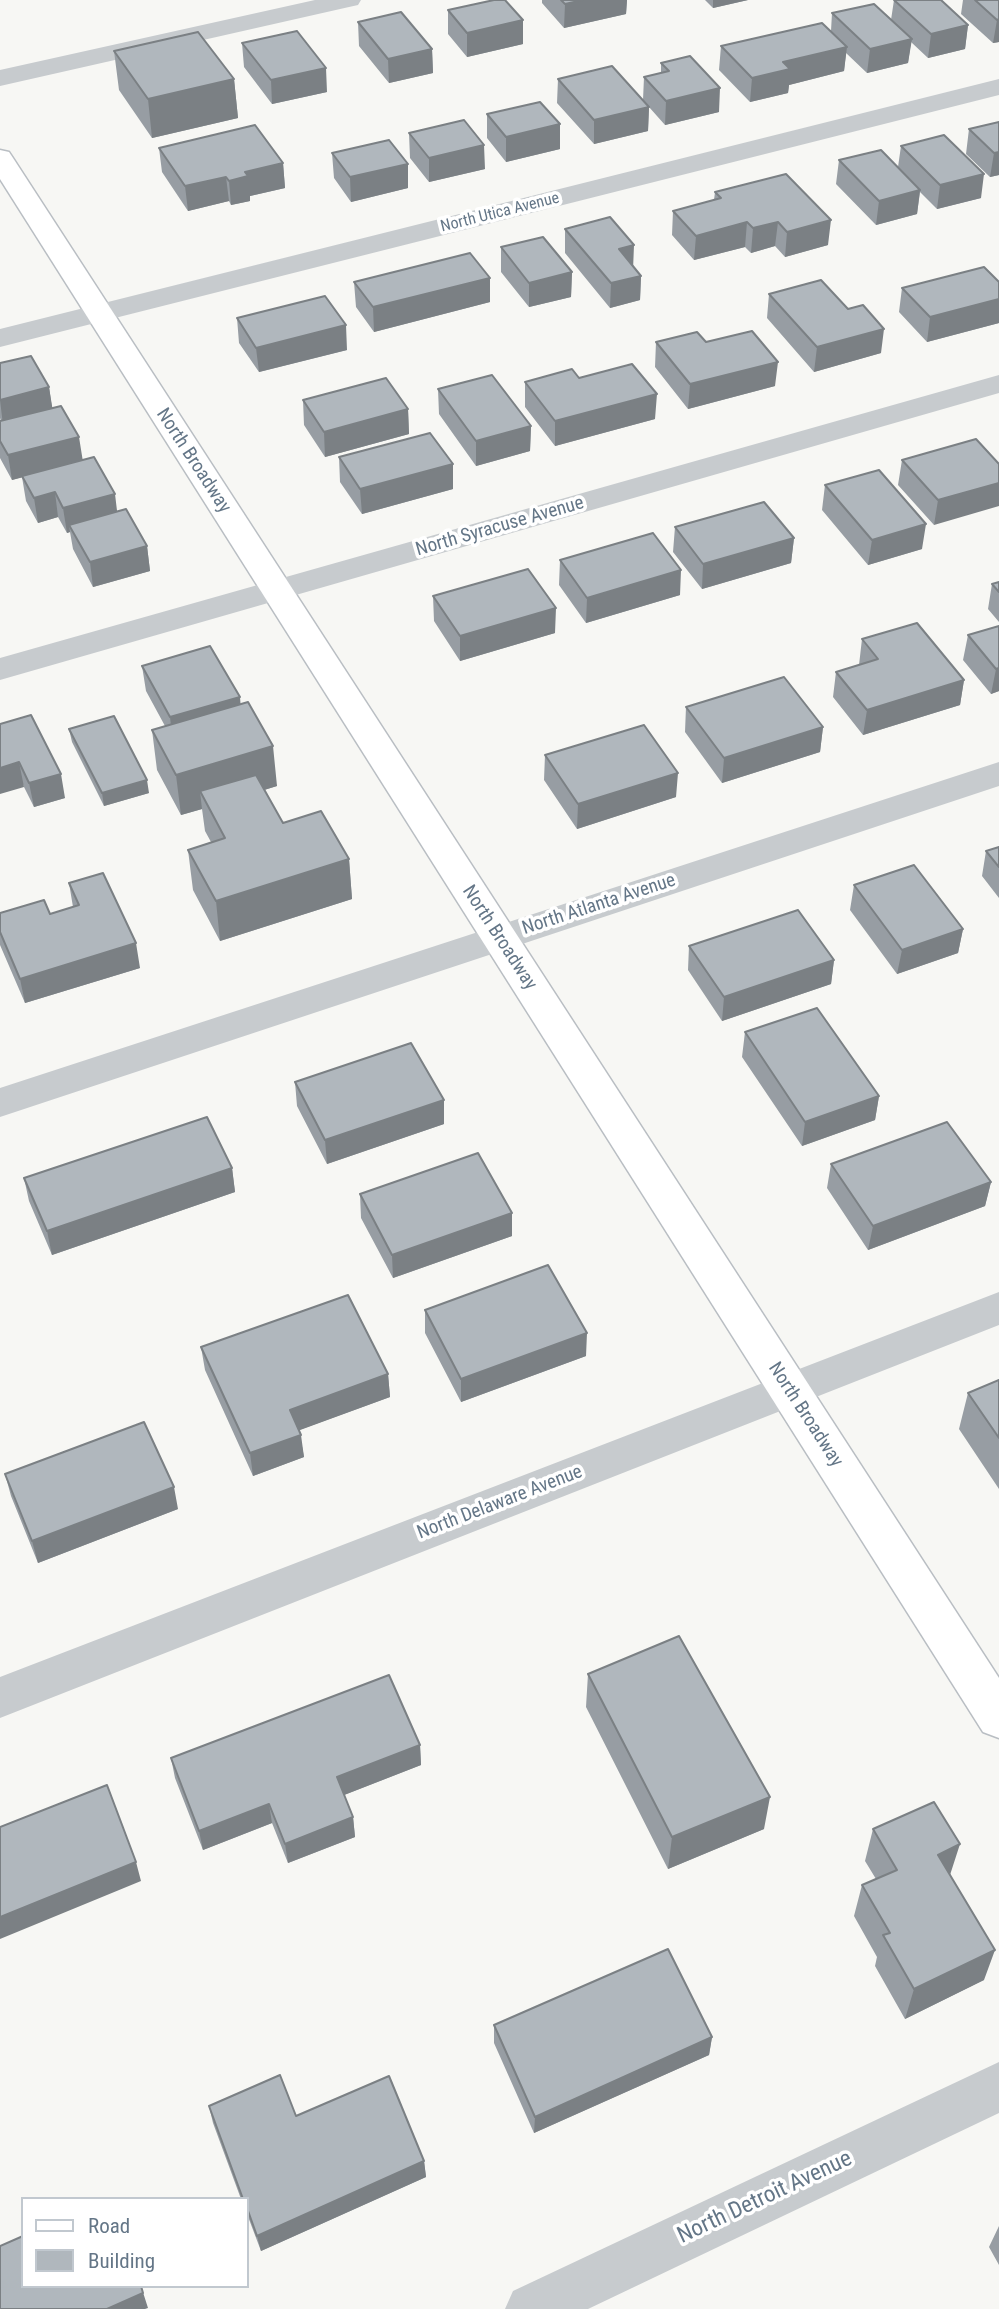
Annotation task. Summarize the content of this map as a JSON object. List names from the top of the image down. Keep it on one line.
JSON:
{"streets":{"main road":["North Broadway"],"street":["North Utica Avenue","North Syracuse Avenue","North Atlanta Avenue","North Delaware Avenue","North Detroit Avenue"]},"crossings":[["North Utica Avenue","North Broadway"],["North Broadway","North Syracuse Avenue"],["North Broadway","North Atlanta Avenue"],["North Broadway","North Delaware Avenue"]],"legend":["Road","Building"]}
